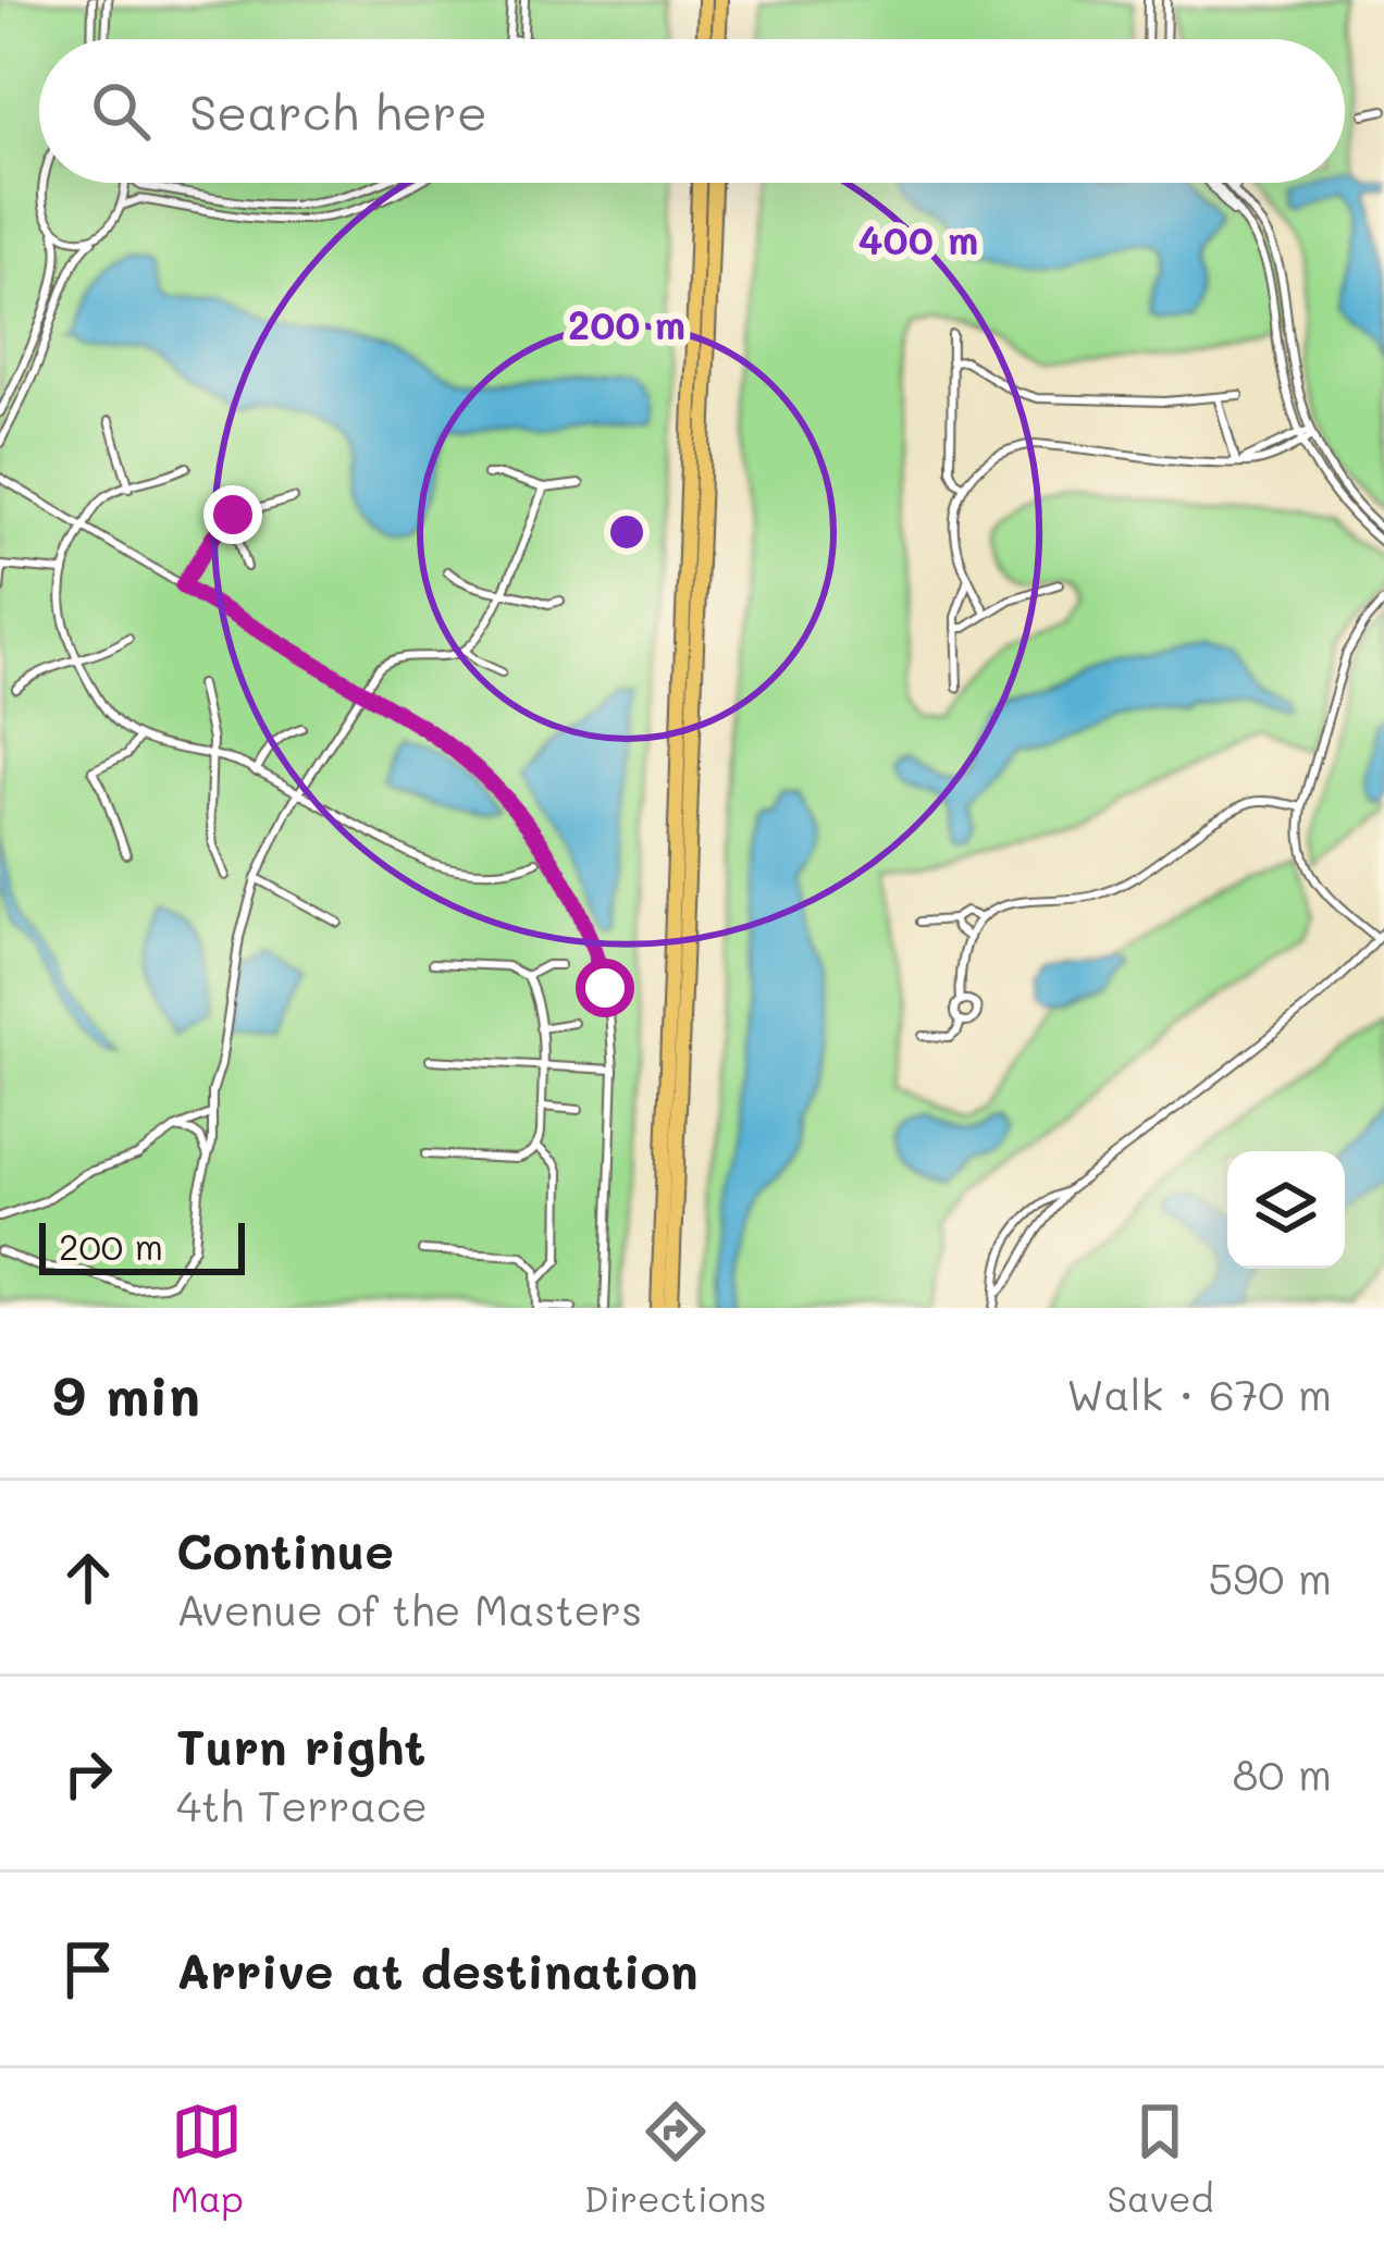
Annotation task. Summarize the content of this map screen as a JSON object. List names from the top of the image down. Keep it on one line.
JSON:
{"scale_bar":"200 m","page":{"search":"Search here","scale":"200 m","heading":["9 min","Walk · 670 m"],"list":[["Continue","Avenue of the Masters","590 m"],["Turn right","4th Terrace","80 m"],"Arrive at destination"],"nav":["Map","Directions","Saved"]},"rings":["400 m","200 m"]}
